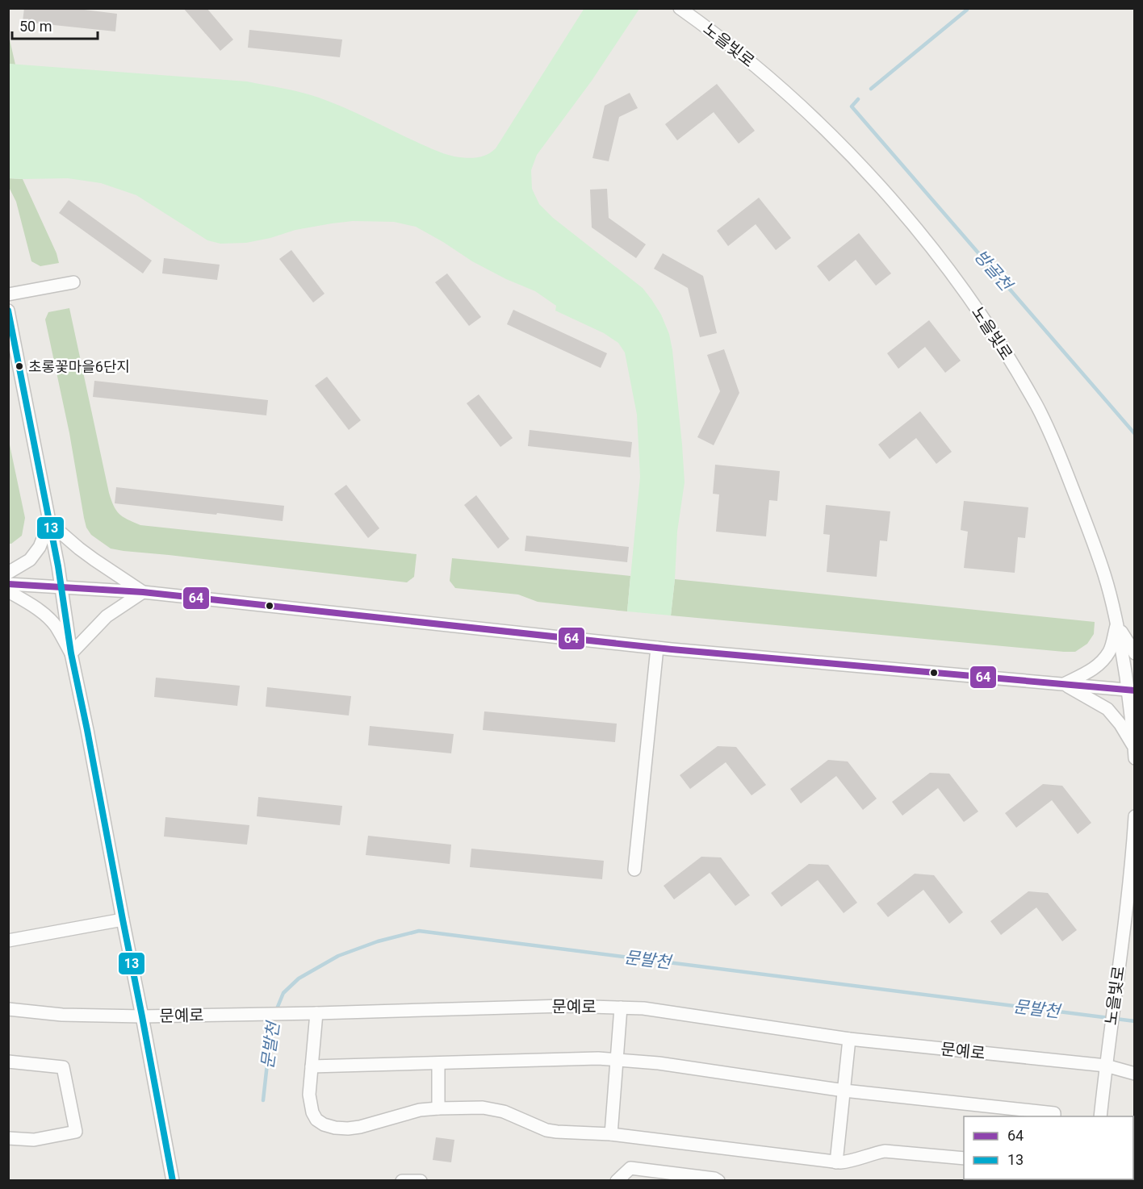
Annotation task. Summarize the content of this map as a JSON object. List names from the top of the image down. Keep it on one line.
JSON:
{"streets":{"street":["노을빛로","문예로"]},"crossings":[["노을빛로","문예로"]],"water":["방골천","문발천"],"places":["초롱꽃마을6단지"],"lines":["transit line 13","transit line 64"],"legend":["64","13"],"scale_bar":"50 m"}
